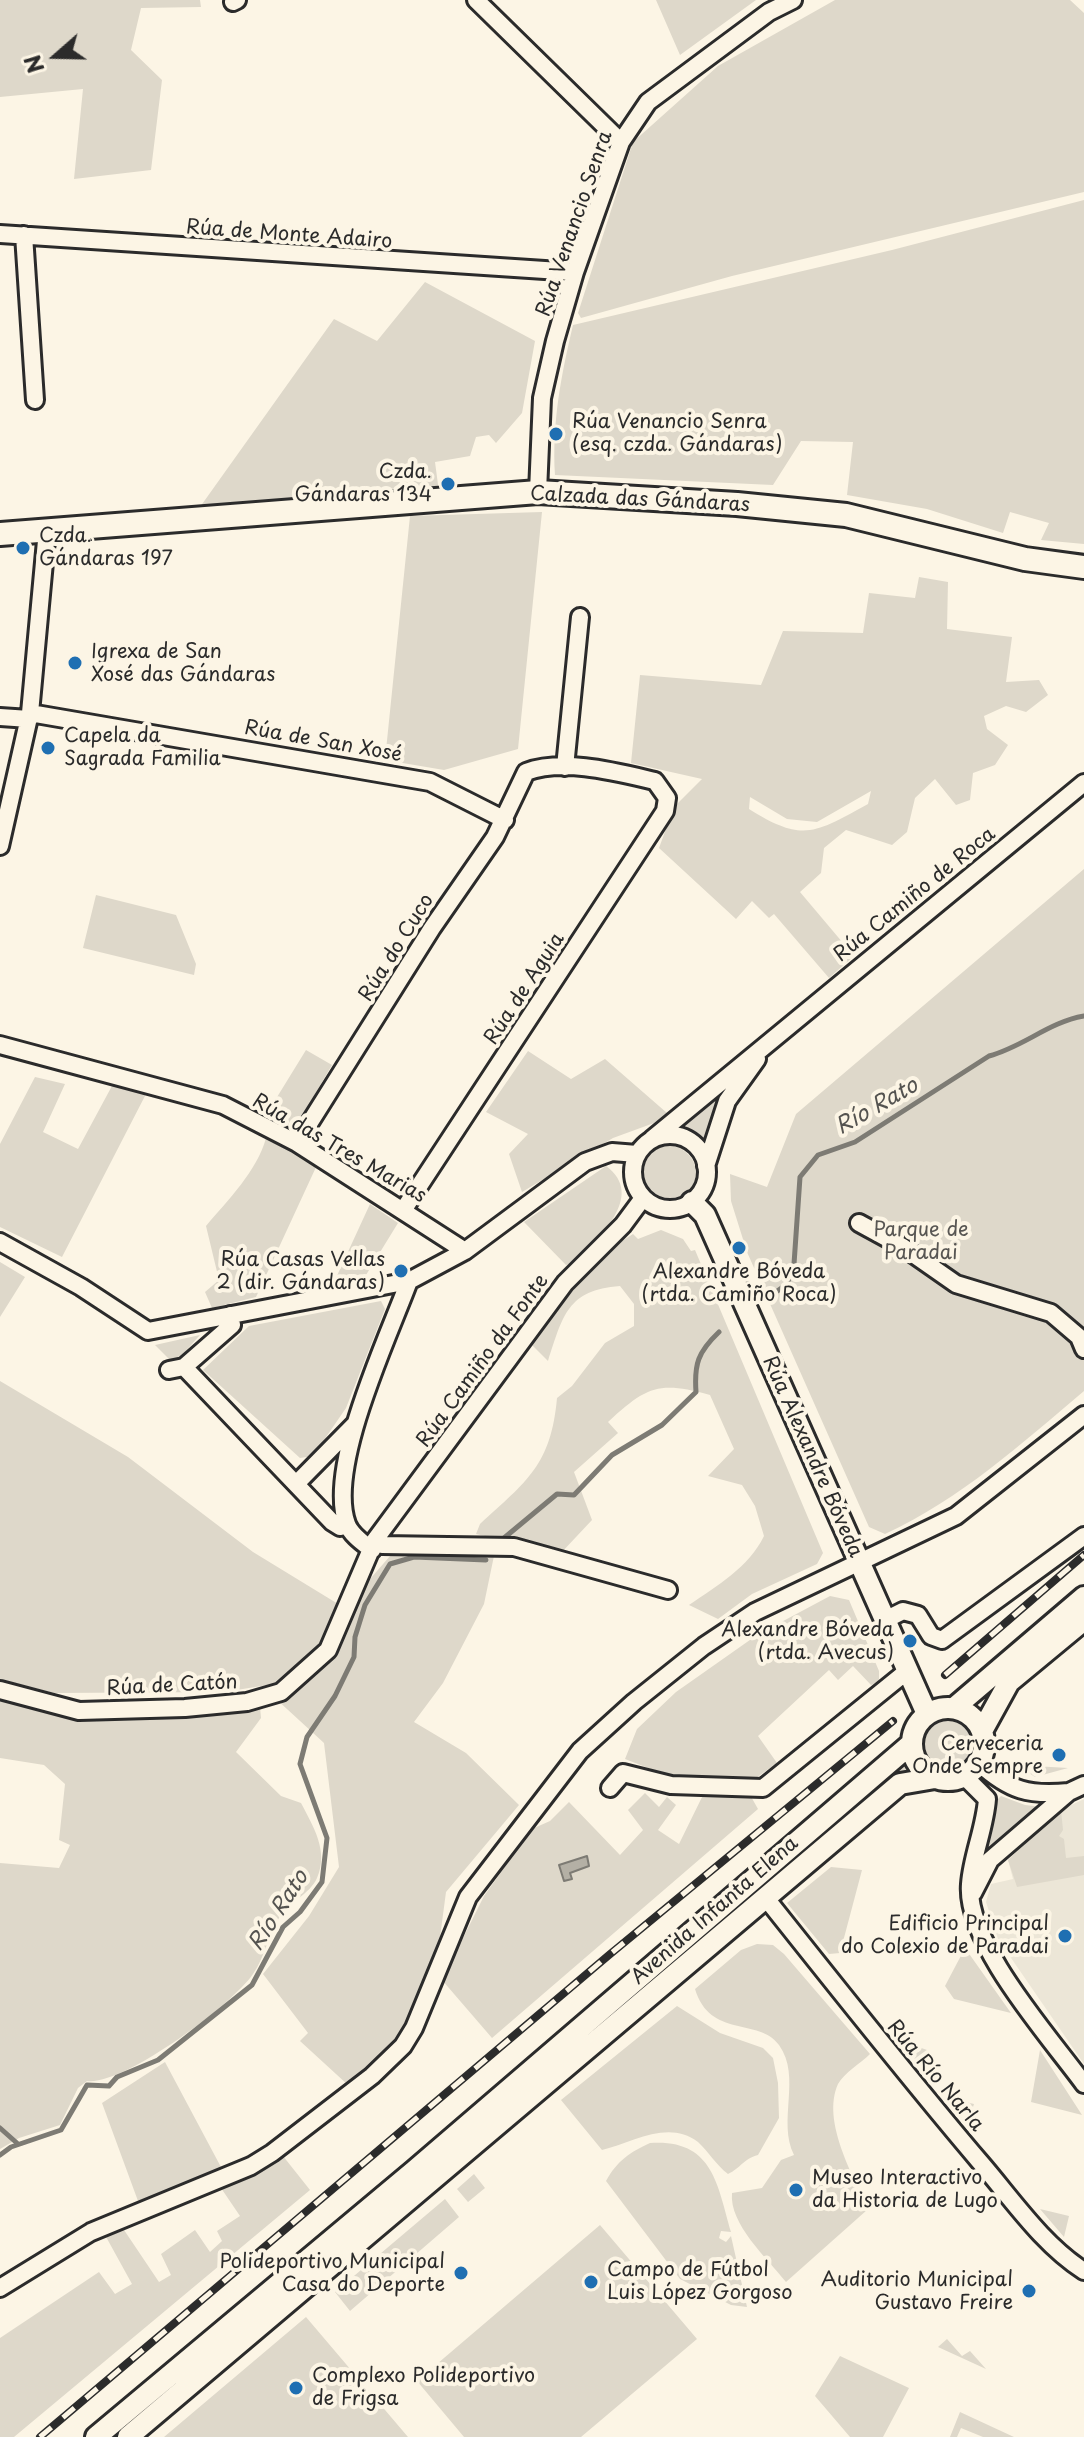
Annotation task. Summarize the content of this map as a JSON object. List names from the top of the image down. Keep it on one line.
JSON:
{"streets":{"main road":["Calzada das Gándaras"],"street":["Rúa Venancio Senra","Rúa de Monte Adairo","Rúa de San Xosé","Rúa Camiño de Roca","Rúa do Cuco","Rúa de Aguia","Rúa das Tres Marias","Rúa Camiño da Fonte","Rúa Alexandre Bóveda","Rúa de Catón","Avenida Infanta Elena","Rúa Río Narla"]},"crossings":[["Rúa Venancio Senra","Rúa de Monte Adairo"],["Rúa Venancio Senra","Calzada das Gándaras"],["Rúa de San Xosé","Rúa do Cuco"],["Rúa Camiño de Roca","Rúa Camiño da Fonte"],["Rúa Camiño de Roca","Rúa Alexandre Bóveda"],["Rúa do Cuco","Rúa de Aguia"],["Rúa do Cuco","Rúa das Tres Marias"],["Rúa de Aguia","Rúa das Tres Marias"],["Rúa Camiño da Fonte","Rúa Alexandre Bóveda"],["Rúa Camiño da Fonte","Rúa de Catón"],["Rúa Alexandre Bóveda","Avenida Infanta Elena"],["Avenida Infanta Elena","Rúa Río Narla"]],"water":["Río Rato"],"parks":["Parque de Paradai"],"places":["Rúa Venancio Senra (esq. czda. Gándaras)","Czda. Gándaras 134","Czda. Gándaras 197","Igrexa de San Xosé das Gándaras","Capela da Sagrada Familia","Alexandre Bóveda (rtda. Camiño Roca)","Rúa Casas Vellas 2 (dir. Gándaras)","Alexandre Bóveda (rtda. Avecus)","Cerveceria Onde Sempre","Edificio Principal do Colexio de Paradai","Museo Interactivo da Historia de Lugo","Polideportivo Municipal Casa do Deporte","Campo de Fútbol Luis López Gorgoso","Auditorio Municipal Gustavo Freire","Complexo Polideportivo de Frigsa"],"north":"left"}
